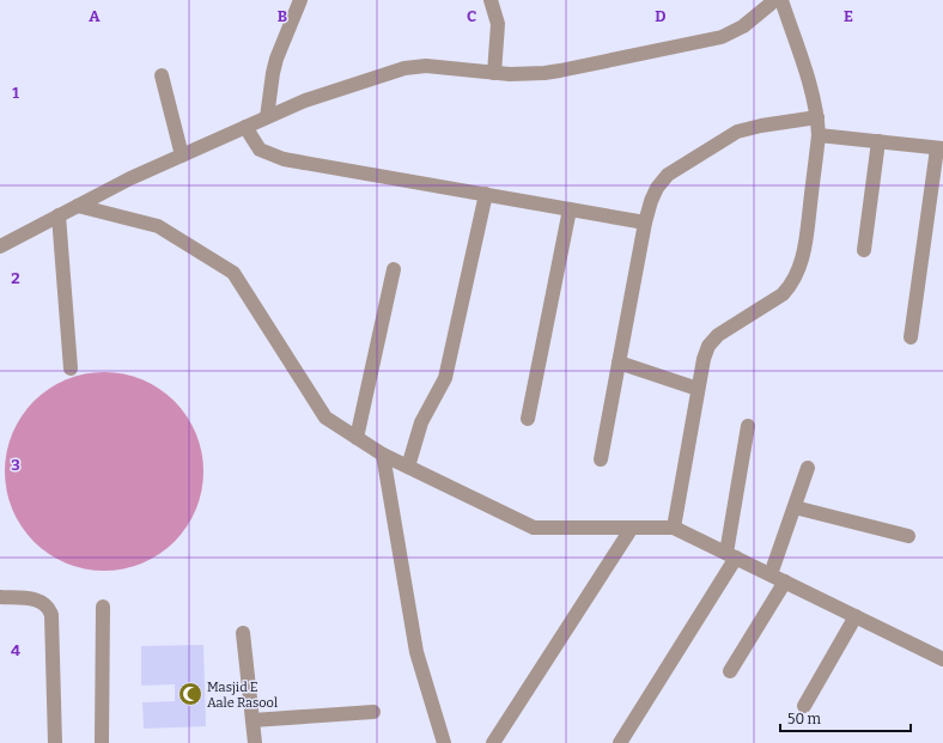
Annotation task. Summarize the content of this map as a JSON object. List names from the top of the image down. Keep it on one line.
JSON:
{"places":{"mosque":["Masjid E Aale Rasool"]},"scale_bar":"50 m","grid":{"columns":["A","B","C","D","E"],"rows":["1","2","3","4"]}}
